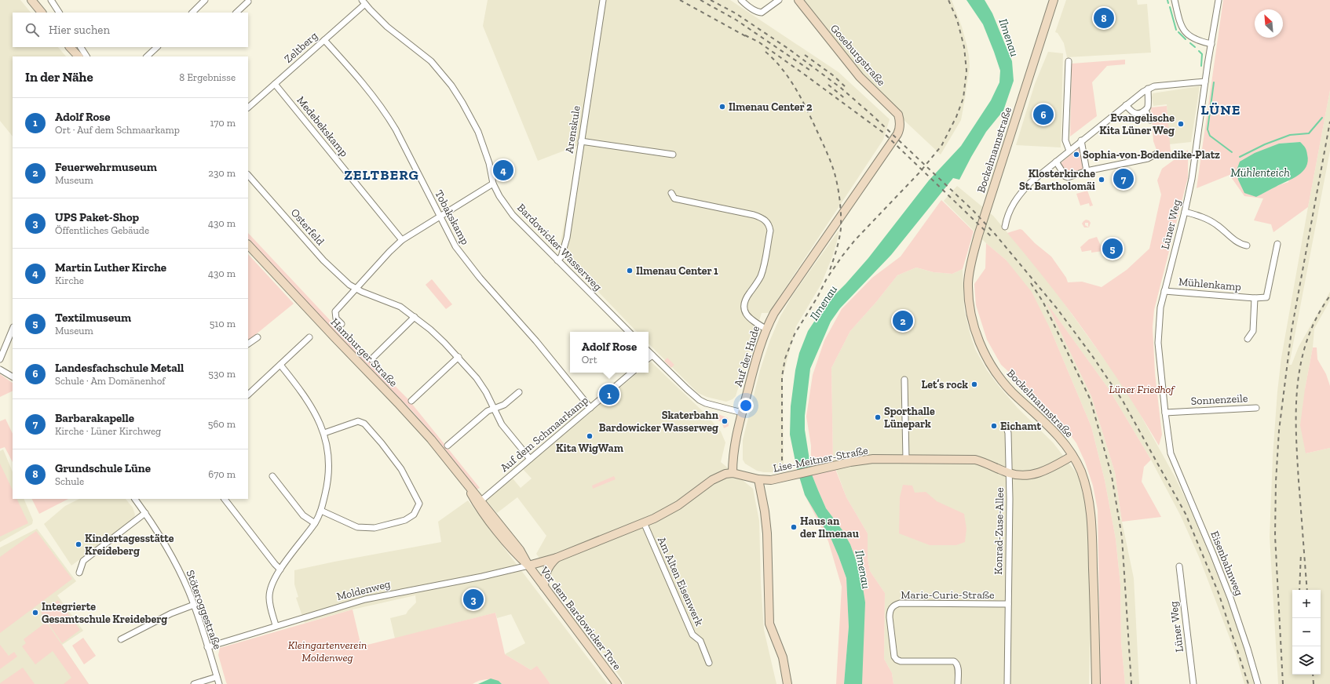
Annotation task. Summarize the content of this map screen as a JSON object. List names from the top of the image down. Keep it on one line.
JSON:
{"streets":{"main road":["Goseburgstraße","Bockelmannstraße","Hamburger Straße","Auf der Hude","Lise-Meitner-Straße","Vor dem Bardowicker Tore"],"street":["Zeltberg","Medebekskamp","Arenskule","Tobakskamp","Lüner Weg","Osterfeld","Bardowicker Wasserweg","Mühlenkamp","Sonnenzeile","Auf dem Schmaarkamp","Konrad-Zuse-Allee","Eisenbahnweg","Am Alten Eisenwerk","Moldenweg","Marie-Curie-Straße","Stöteroggestraße"]},"crossings":[["Zeltberg","Medebekskamp"],["Zeltberg","Tobakskamp"],["Zeltberg","Bardowicker Wasserweg"],["Goseburgstraße","Auf der Hude"],["Arenskule","Bardowicker Wasserweg"],["Bockelmannstraße","Lise-Meitner-Straße"],["Tobakskamp","Auf dem Schmaarkamp"],["Lüner Weg","Mühlenkamp"],["Lüner Weg","Sonnenzeile"],["Lüner Weg","Eisenbahnweg"],["Osterfeld","Auf dem Schmaarkamp"],["Hamburger Straße","Vor dem Bardowicker Tore"],["Auf dem Schmaarkamp","Vor dem Bardowicker Tore"],["Lise-Meitner-Straße","Konrad-Zuse-Allee"],["Konrad-Zuse-Allee","Marie-Curie-Straße"],["Moldenweg","Stöteroggestraße"],["Moldenweg","Vor dem Bardowicker Tore"]],"districts":["LÜNE","ZELTBERG"],"water":["Ilmenau","Mühlenteich"],"parks":["Lüner Friedhof","Kleingartenverein Moldenweg"],"places":["Ilmenau Center 2","Evangelische Kita Lüner Weg","Sophia-von-Bodendike-Platz","Klosterkirche St. Bartholomäi","Ilmenau Center 1","Let’s rock","Sporthalle Lünepark","Skaterbahn Bardowicker Wasserweg","Eichamt","Kita WigWam","Haus an der Ilmenau","Kindertagesstätte Kreideberg","Integrierte Gesamtschule Kreideberg"],"north":"top left","page":{"pins":["8","6","4","7","5","2","1","3"],"search":"Hier suchen","heading":["In der Nähe","8 Ergebnisse"],"list":[{"mark":"1","name":"Adolf Rose","note":"Ort · Auf dem Schmaarkamp","value":"170 m"},{"mark":"2","name":"Feuerwehrmuseum","note":"Museum","value":"230 m"},{"mark":"3","name":"UPS Paket-Shop","note":"Öffentliches Gebäude","value":"430 m"},{"mark":"4","name":"Martin Luther Kirche","note":"Kirche","value":"430 m"},{"mark":"5","name":"Textilmuseum","note":"Museum","value":"510 m"},{"mark":"6","name":"Landesfachschule Metall","note":"Schule · Am Domänenhof","value":"530 m"},{"mark":"7","name":"Barbarakapelle","note":"Kirche · Lüner Kirchweg","value":"560 m"},{"mark":"8","name":"Grundschule Lüne","note":"Schule","value":"670 m"}],"popup":["Adolf Rose","Ort"],"map_buttons":["+","−"]}}
